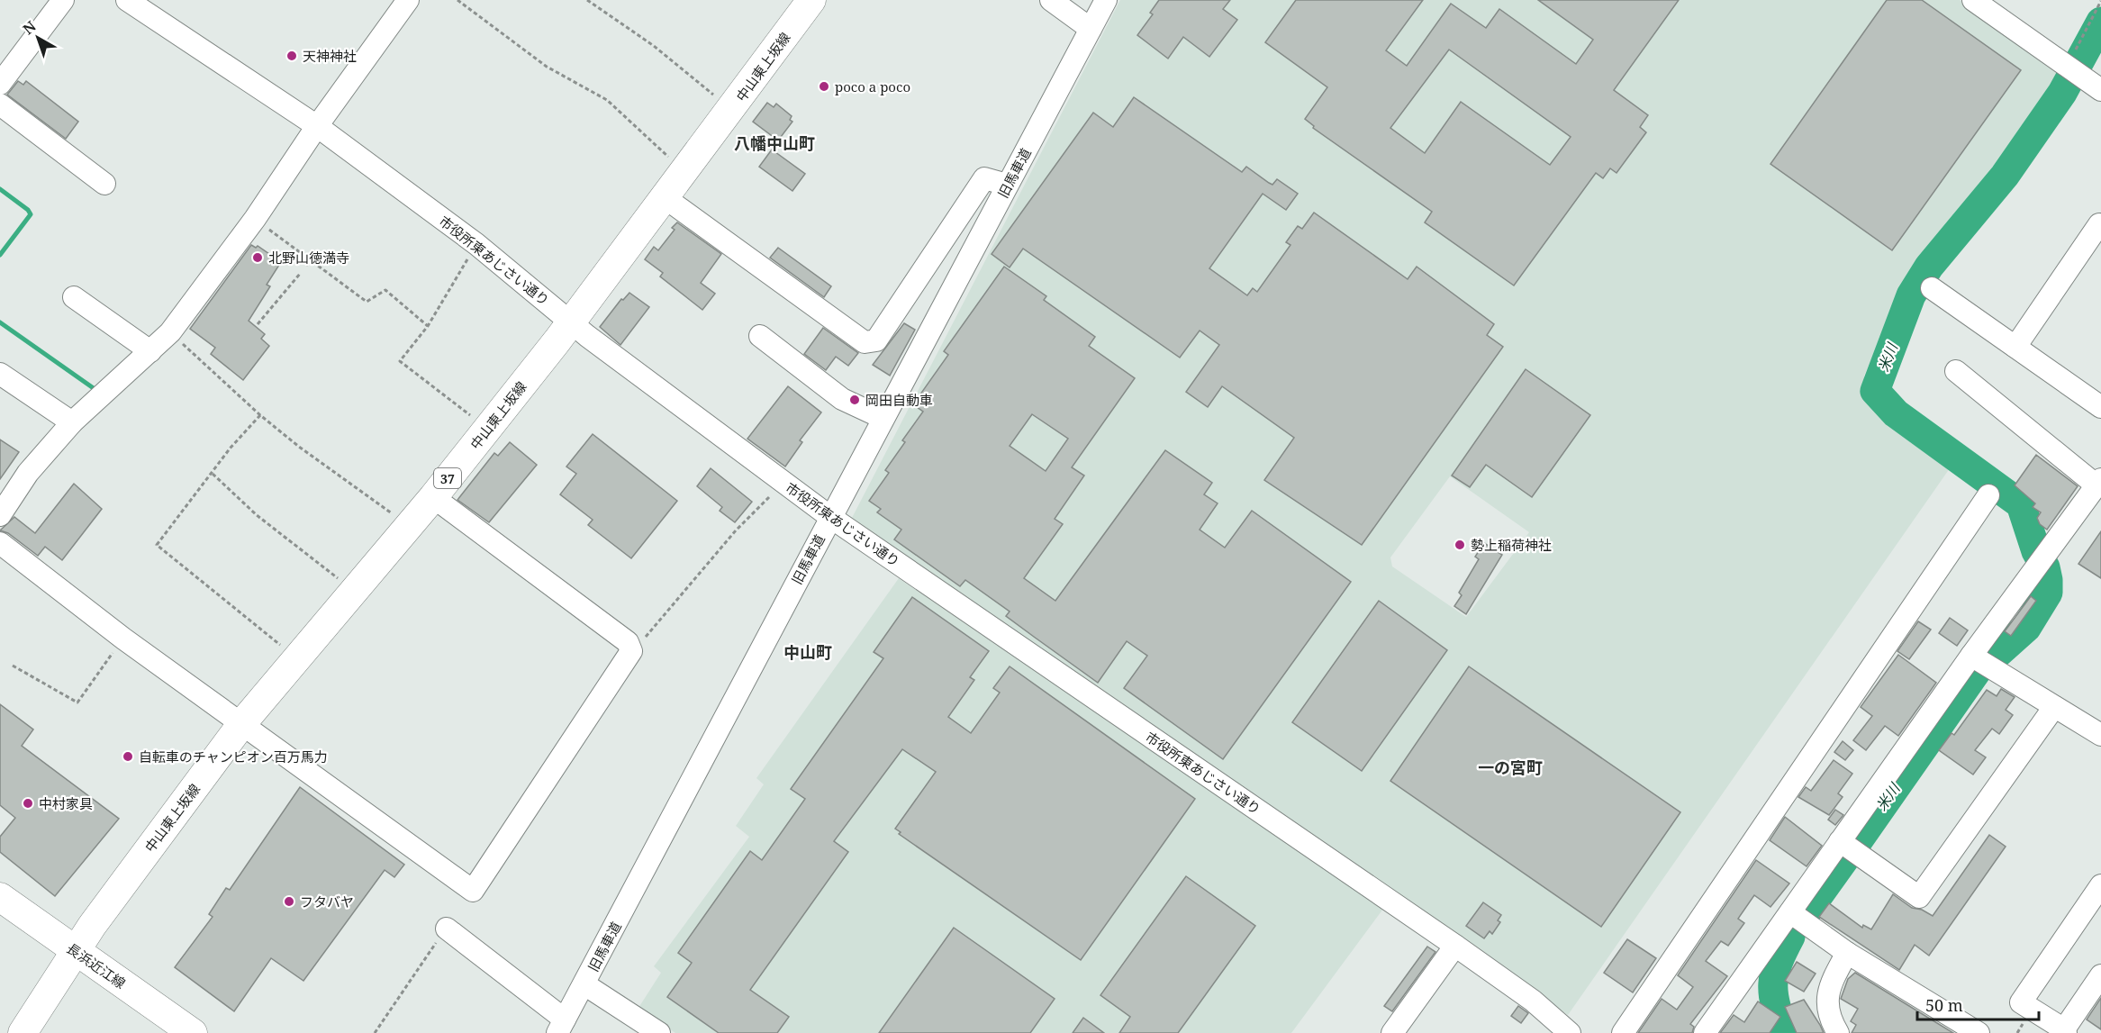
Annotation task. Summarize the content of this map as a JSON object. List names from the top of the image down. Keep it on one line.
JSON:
{"streets":{"main road":["中山東上坂線","37","長浜近江線"],"street":["旧馬車道","市役所東あじさい通り"]},"crossings":[["中山東上坂線","市役所東あじさい通り"],["中山東上坂線","長浜近江線"],["旧馬車道","市役所東あじさい通り"]],"districts":["八幡中山町","中山町","一の宮町"],"water":["米川"],"places":["天神神社","poco a poco","北野山徳満寺","岡田自動車","勢上稲荷神社","自転車のチャンピオン百万馬力","中村家具","フタバヤ"],"scale_bar":"50 m","north":"top left"}
